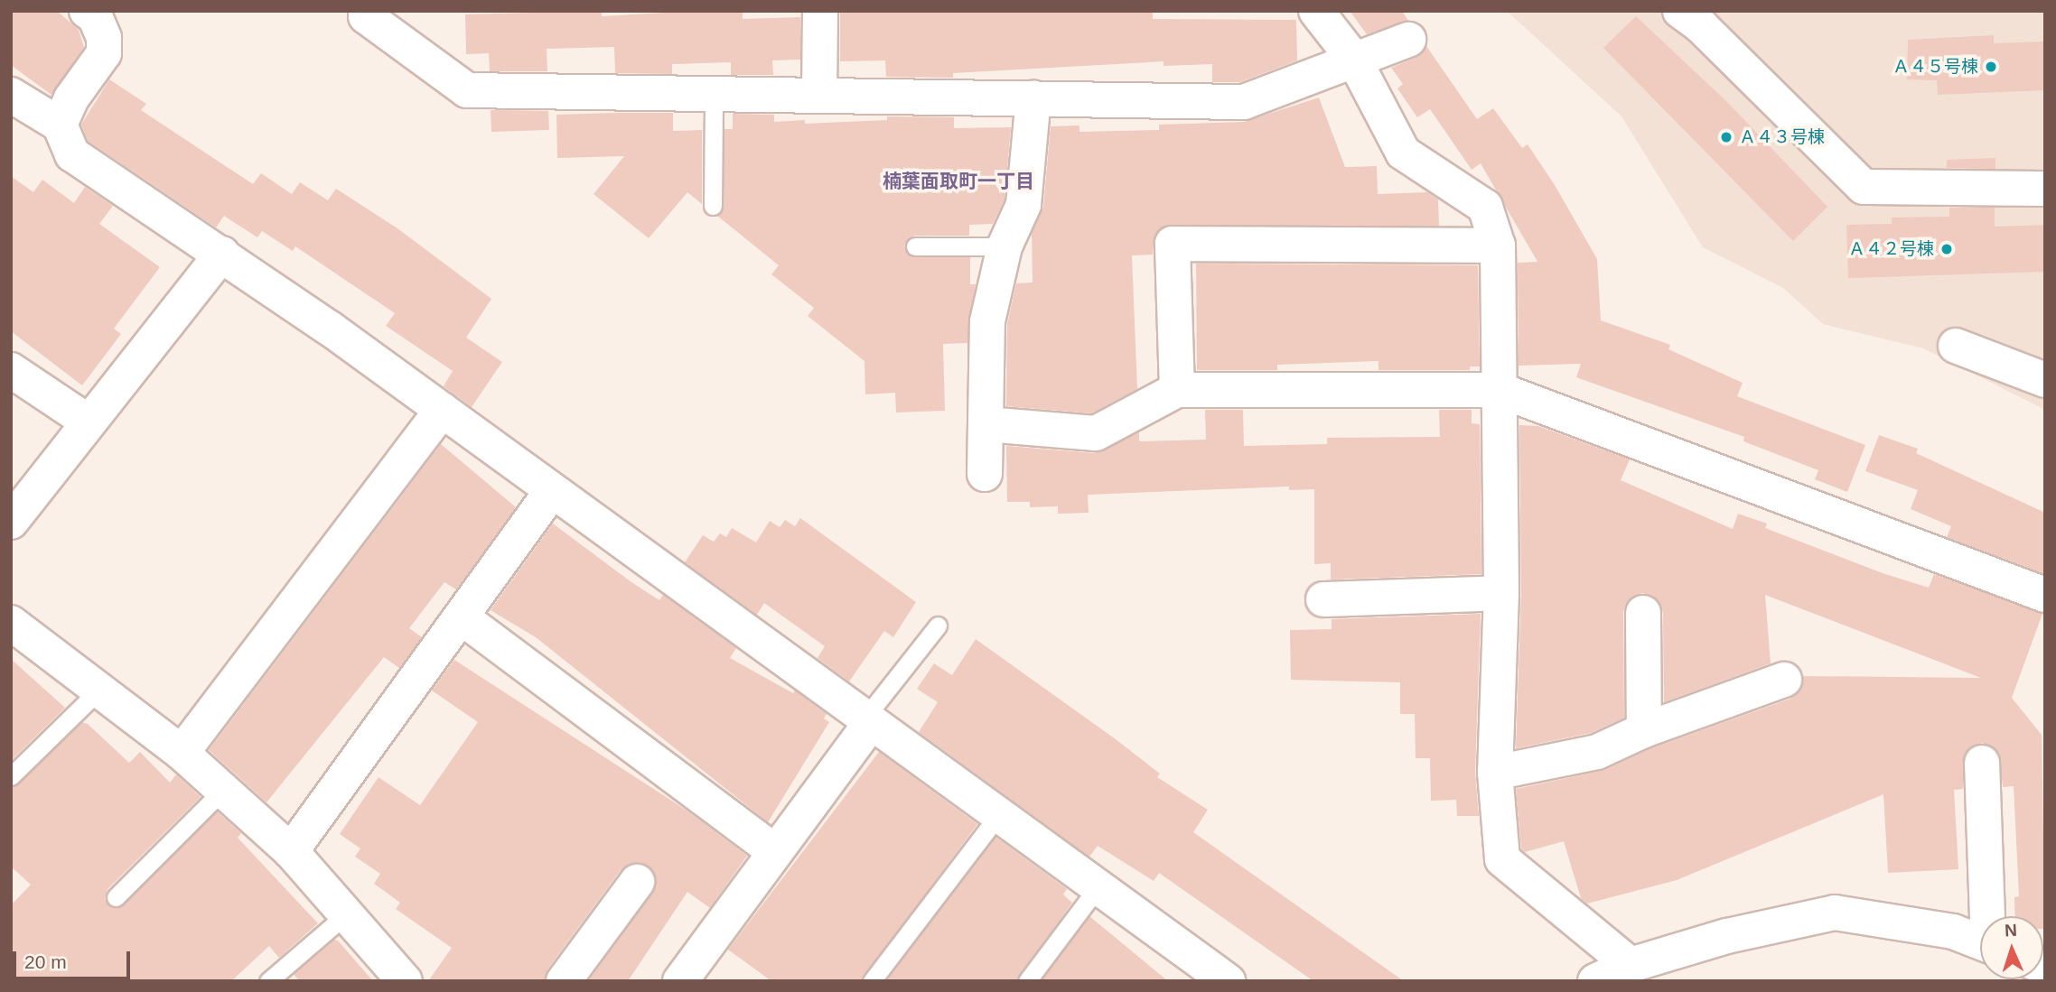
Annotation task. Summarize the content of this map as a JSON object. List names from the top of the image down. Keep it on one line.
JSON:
{"districts":["楠葉面取町一丁目"],"places":["Ａ４５号棟","Ａ４３号棟","Ａ４２号棟"],"scale_bar":"20 m","north":"top"}
